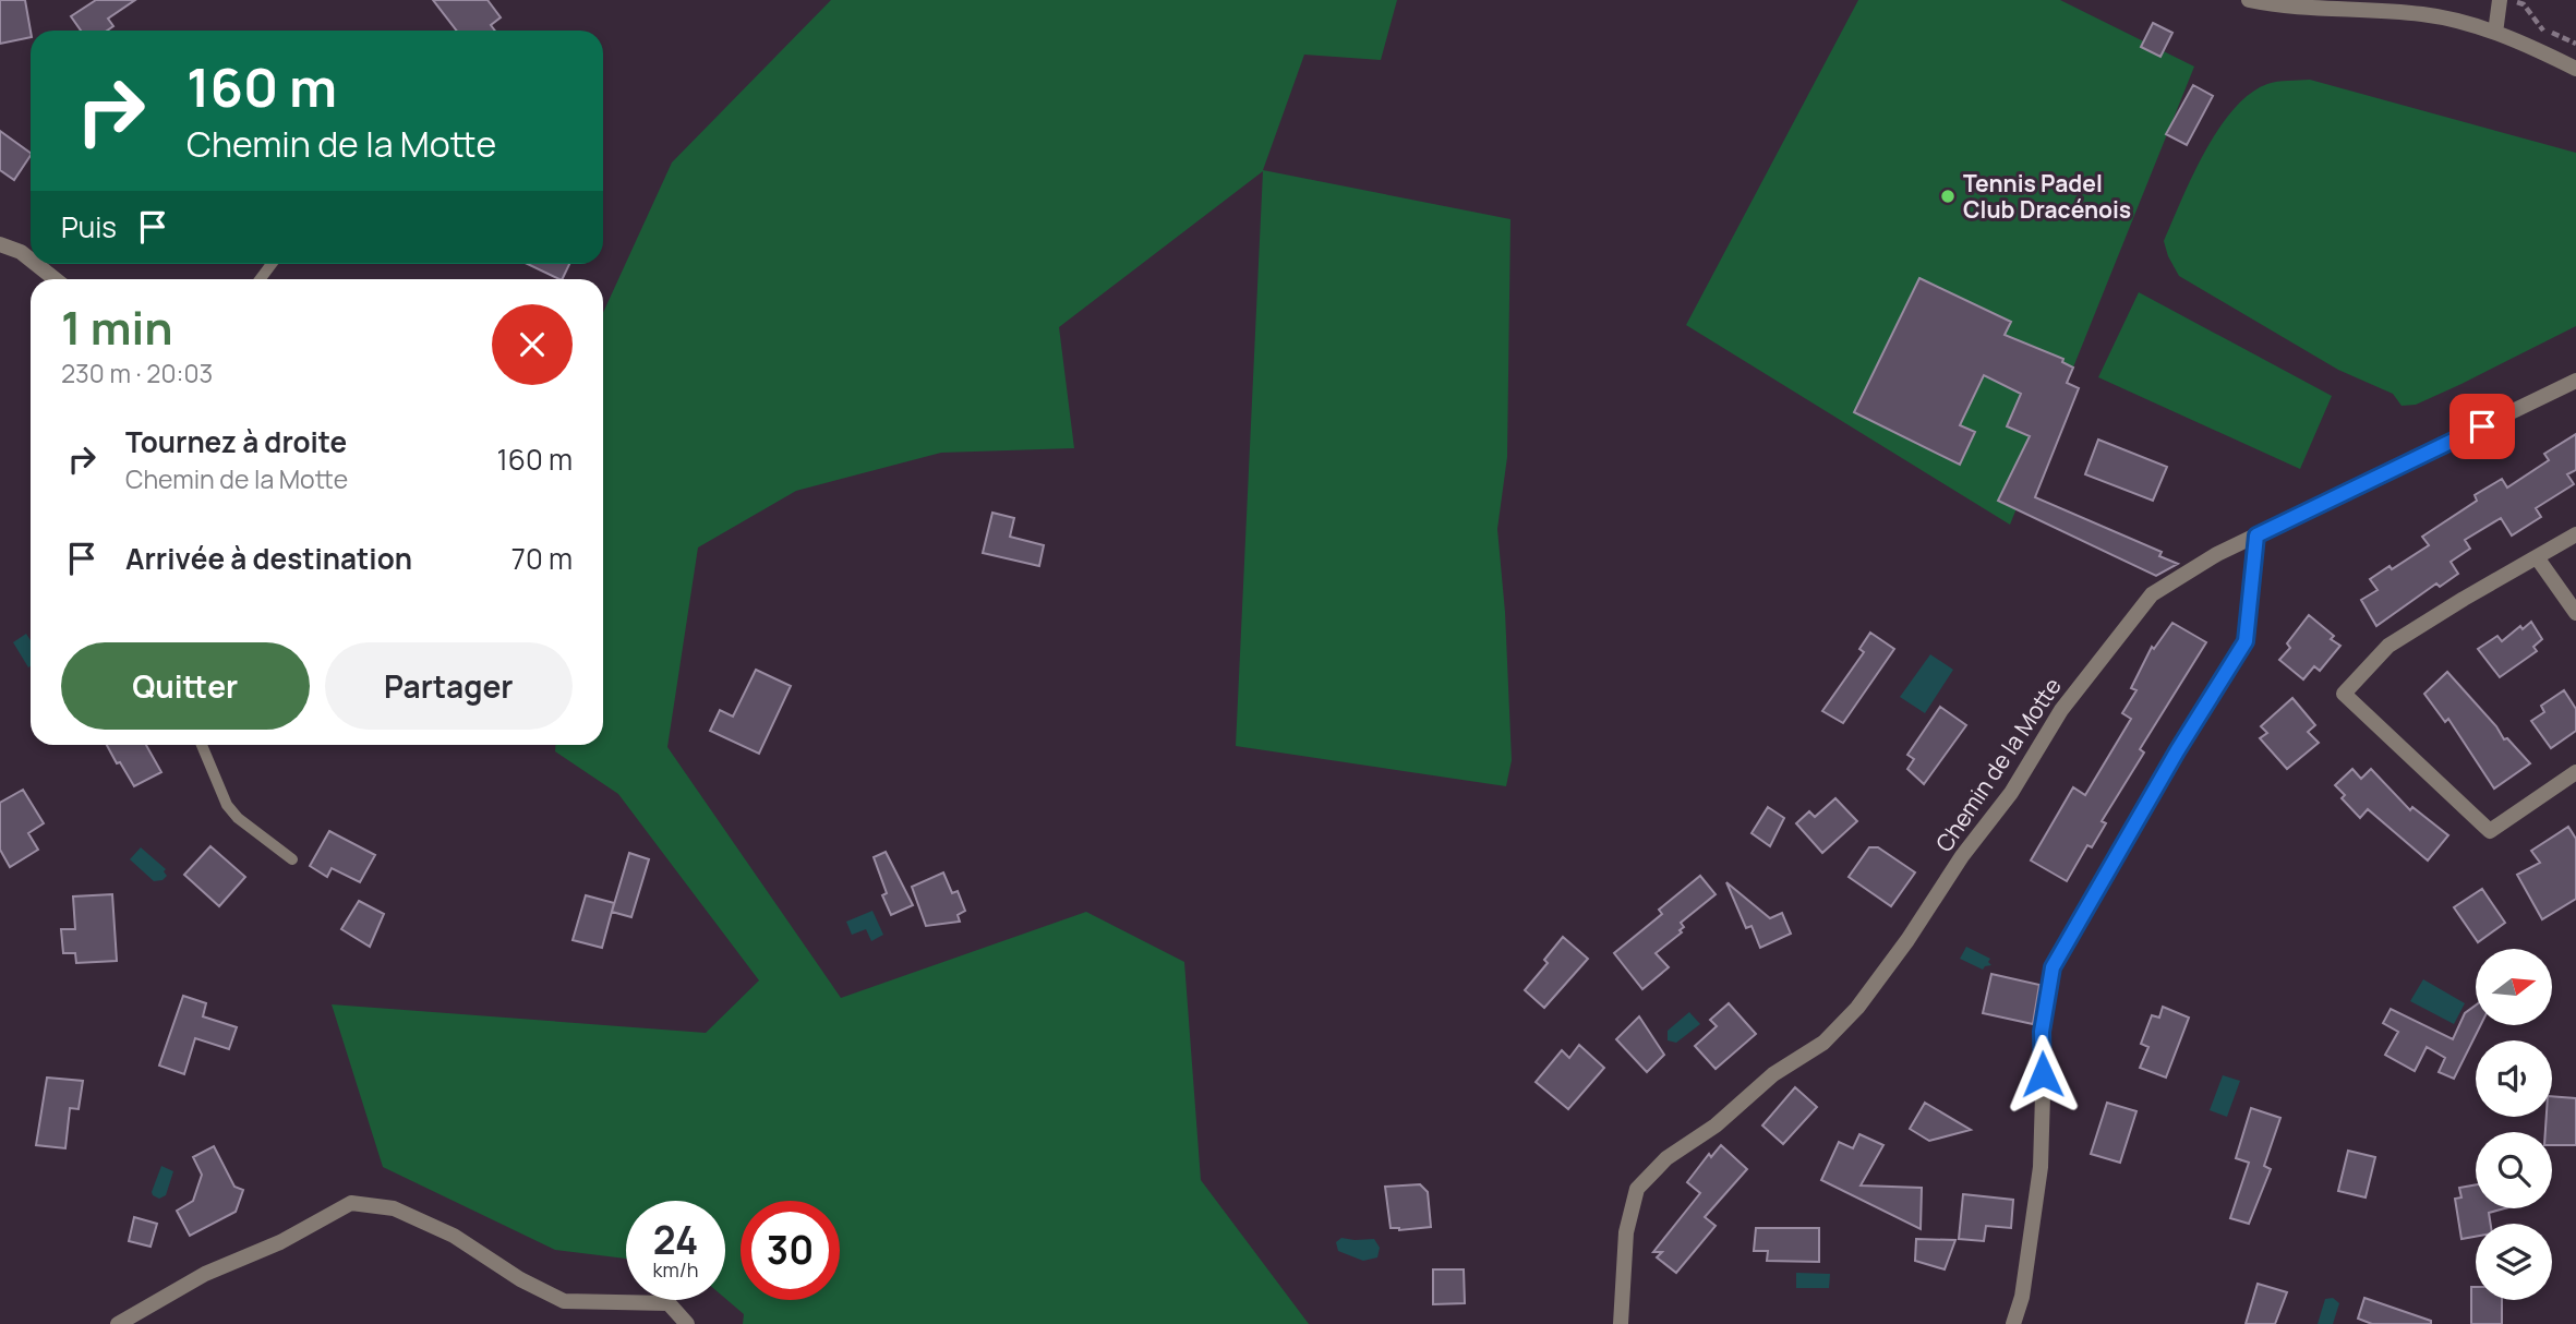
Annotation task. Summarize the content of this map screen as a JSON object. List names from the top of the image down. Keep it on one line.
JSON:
{"streets":{"street":["Chemin de la Motte"]},"places":["Tennis Padel Club Dracénois"],"north":"right","page":{"turn":["160 m","Chemin de la Motte"],"then":"Puis","heading":["1 min","230 m · 20:03"],"list":[{"name":"Tournez à droite","note":"Chemin de la Motte","value":"160 m"},{"name":"Arrivée à destination","value":"70 m"}],"buttons":["Quitter","Partager"],"speed":"24 km/h","limit":"30"}}
